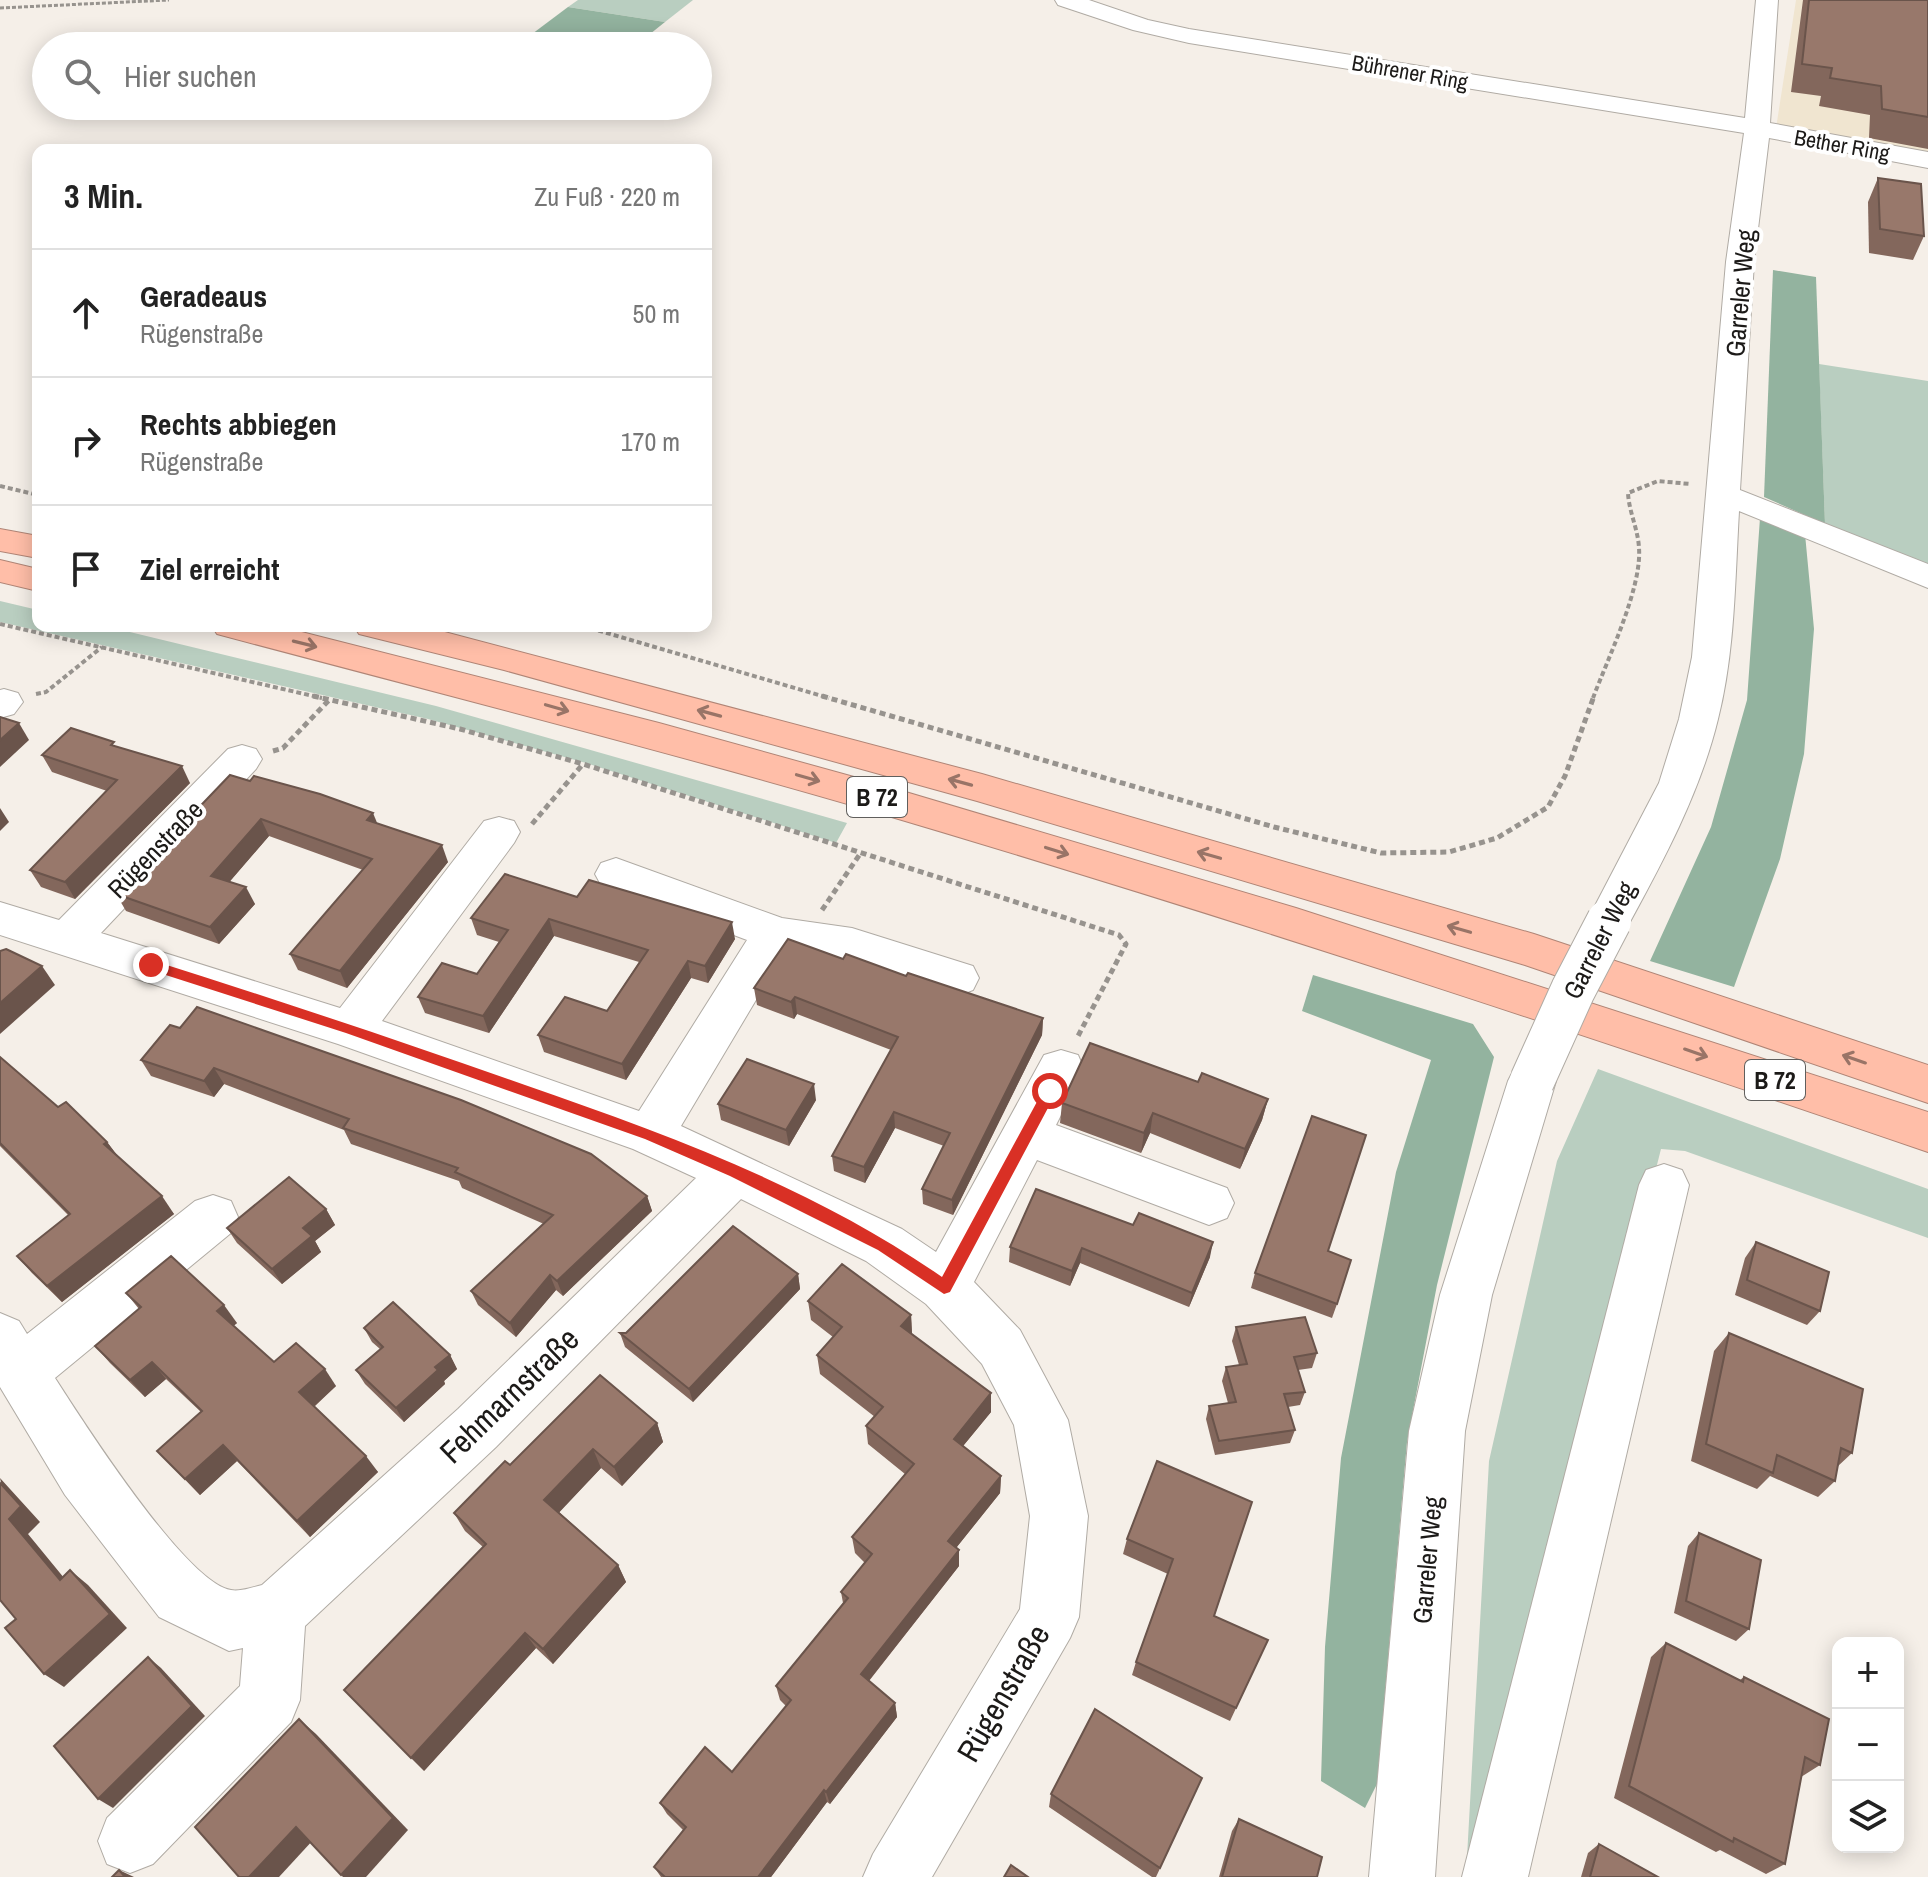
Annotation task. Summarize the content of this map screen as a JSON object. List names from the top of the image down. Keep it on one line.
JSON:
{"streets":{"highway":["B 72"],"street":["Bührener Ring","Bether Ring","Garreler Weg","Rügenstraße","Fehmarnstraße"]},"crossings":[["Bührener Ring","Bether Ring"],["Bührener Ring","Garreler Weg"],["Bether Ring","Garreler Weg"],["Rügenstraße","Fehmarnstraße"]],"page":{"search":"Hier suchen","heading":["3 Min.","Zu Fuß · 220 m"],"list":[["Geradeaus","Rügenstraße","50 m"],["Rechts abbiegen","Rügenstraße","170 m"],"Ziel erreicht"],"map_buttons":["+","−"]}}
